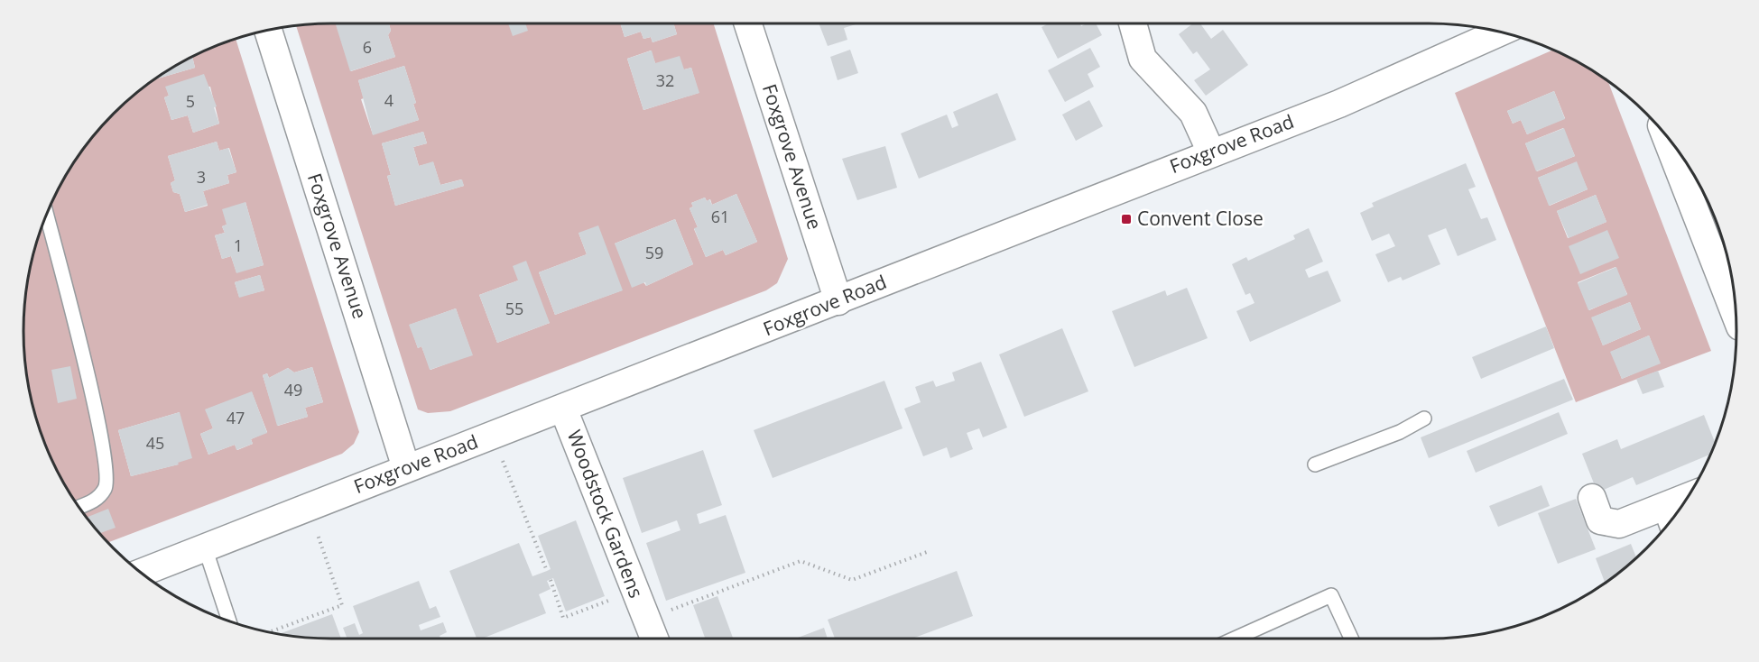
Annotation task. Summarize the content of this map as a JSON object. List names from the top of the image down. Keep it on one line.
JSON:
{"streets":{"street":["Foxgrove Road","Foxgrove Avenue","Woodstock Gardens"]},"crossings":[["Foxgrove Road","Foxgrove Avenue"],["Foxgrove Road","Woodstock Gardens"]],"places":{"transit":["Convent Close"]},"house_numbers":["6","32","4","5","3","61","1","59","55","49","47","45"]}
